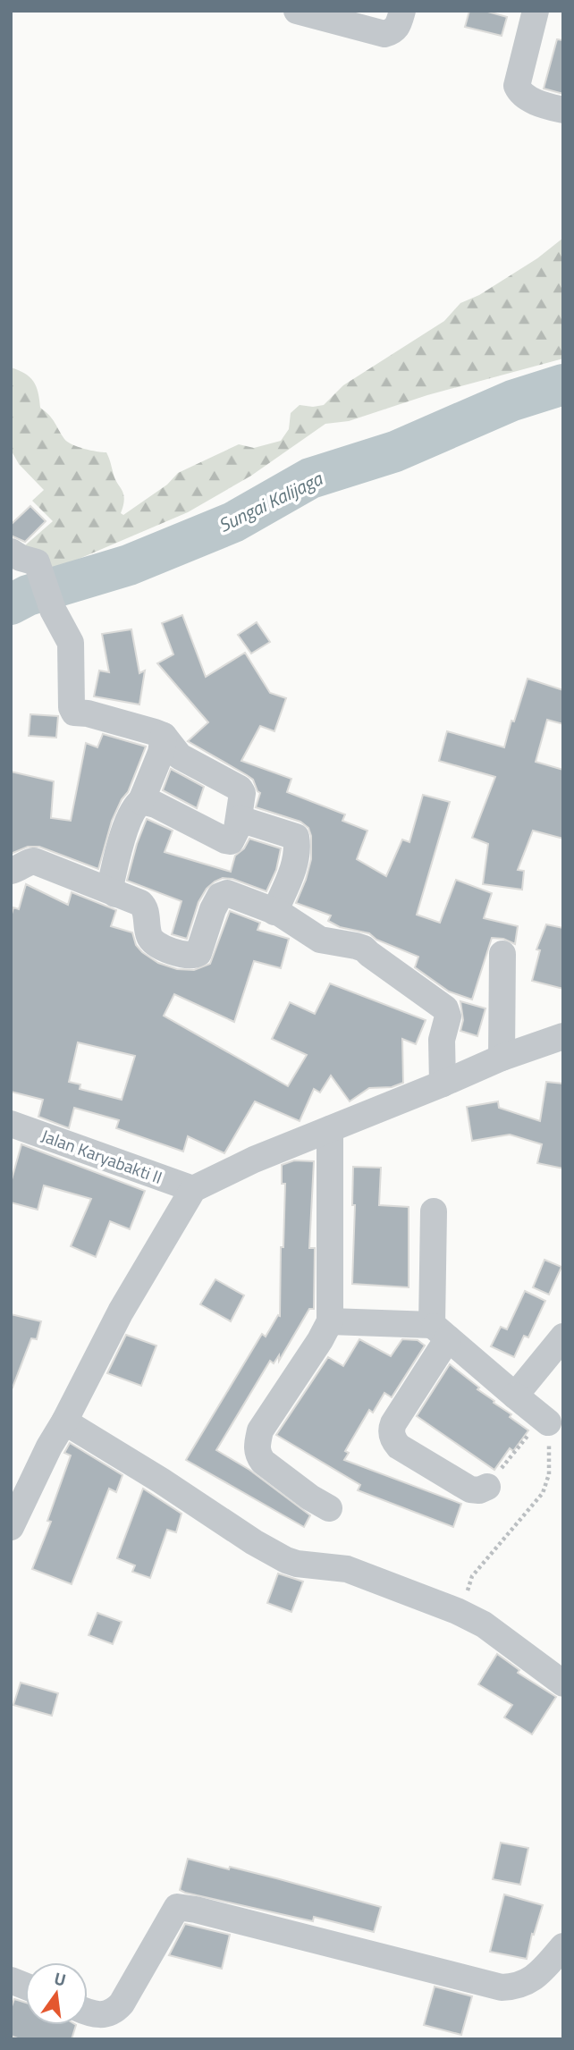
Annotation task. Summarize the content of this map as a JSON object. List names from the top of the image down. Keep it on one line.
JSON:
{"streets":{"street":["Jalan Karyabakti II"]},"water":["Sungai Kalijaga"],"north":"top"}
